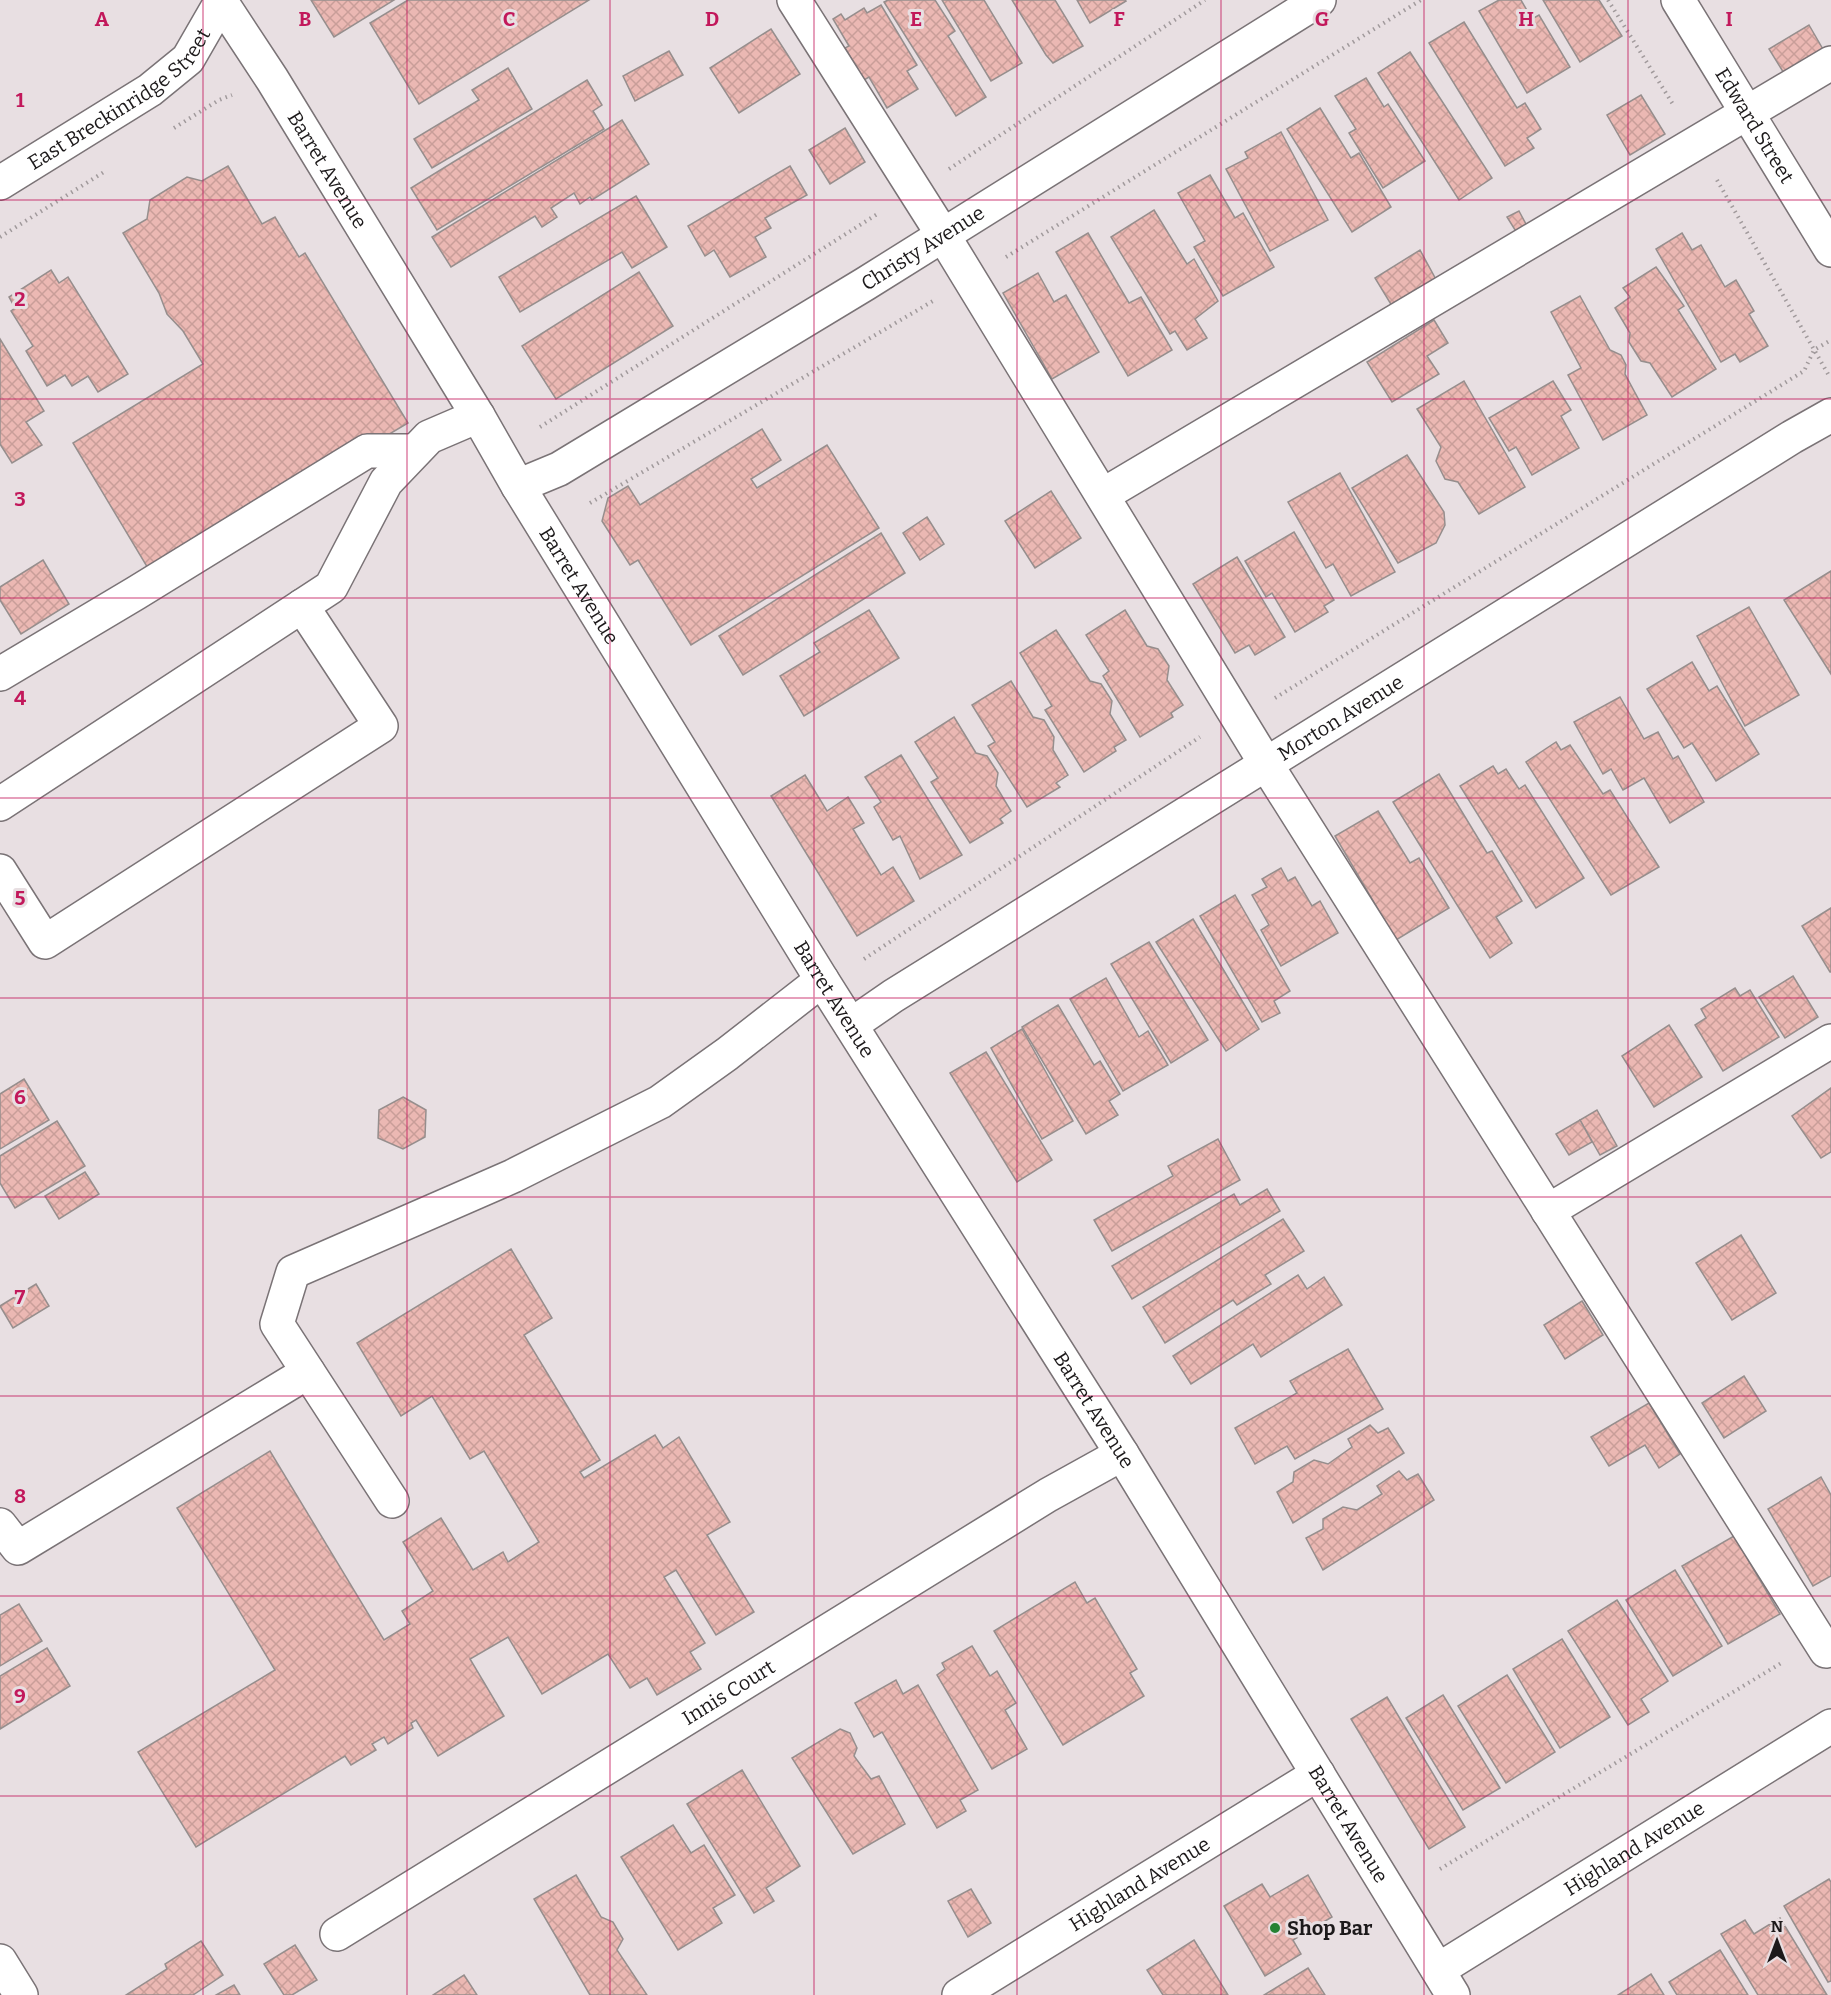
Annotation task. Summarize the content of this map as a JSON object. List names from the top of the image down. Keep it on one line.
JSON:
{"streets":{"street":["East Breckinridge Street","Edward Street","Barret Avenue","Christy Avenue","Morton Avenue","Innis Court","Highland Avenue"]},"crossings":[["East Breckinridge Street","Barret Avenue"],["Barret Avenue","Christy Avenue"],["Barret Avenue","Morton Avenue"],["Barret Avenue","Innis Court"],["Barret Avenue","Highland Avenue"]],"places":["Shop Bar"],"north":"top","grid":{"columns":["A","B","C","D","E","F","G","H","I"],"rows":["1","2","3","4","5","6","7","8","9"]}}
